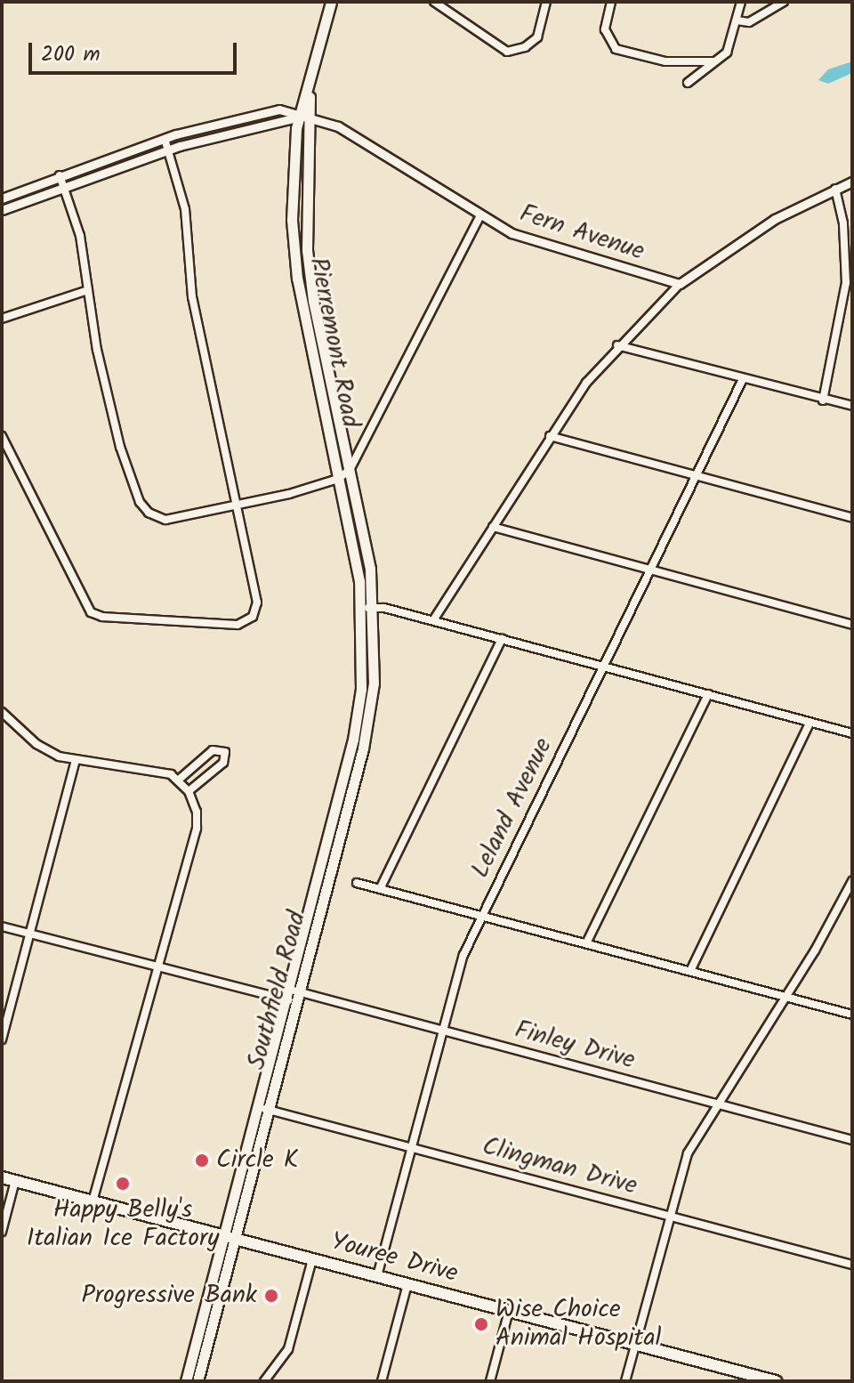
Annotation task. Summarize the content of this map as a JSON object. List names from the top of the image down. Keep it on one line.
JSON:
{"streets":{"main road":["Pierremont Road","Southfield Road","Youree Drive"],"street":["Fern Avenue","Leland Avenue","Finley Drive","Clingman Drive"]},"crossings":[["Fern Avenue","Pierremont Road"],["Pierremont Road","Southfield Road"],["Leland Avenue","Finley Drive"],["Leland Avenue","Clingman Drive"],["Leland Avenue","Youree Drive"],["Southfield Road","Finley Drive"],["Southfield Road","Clingman Drive"],["Southfield Road","Youree Drive"]],"places":["Circle K","Happy Belly's Italian Ice Factory","Progressive Bank","Wise Choice Animal Hospital"],"scale_bar":"200 m"}
